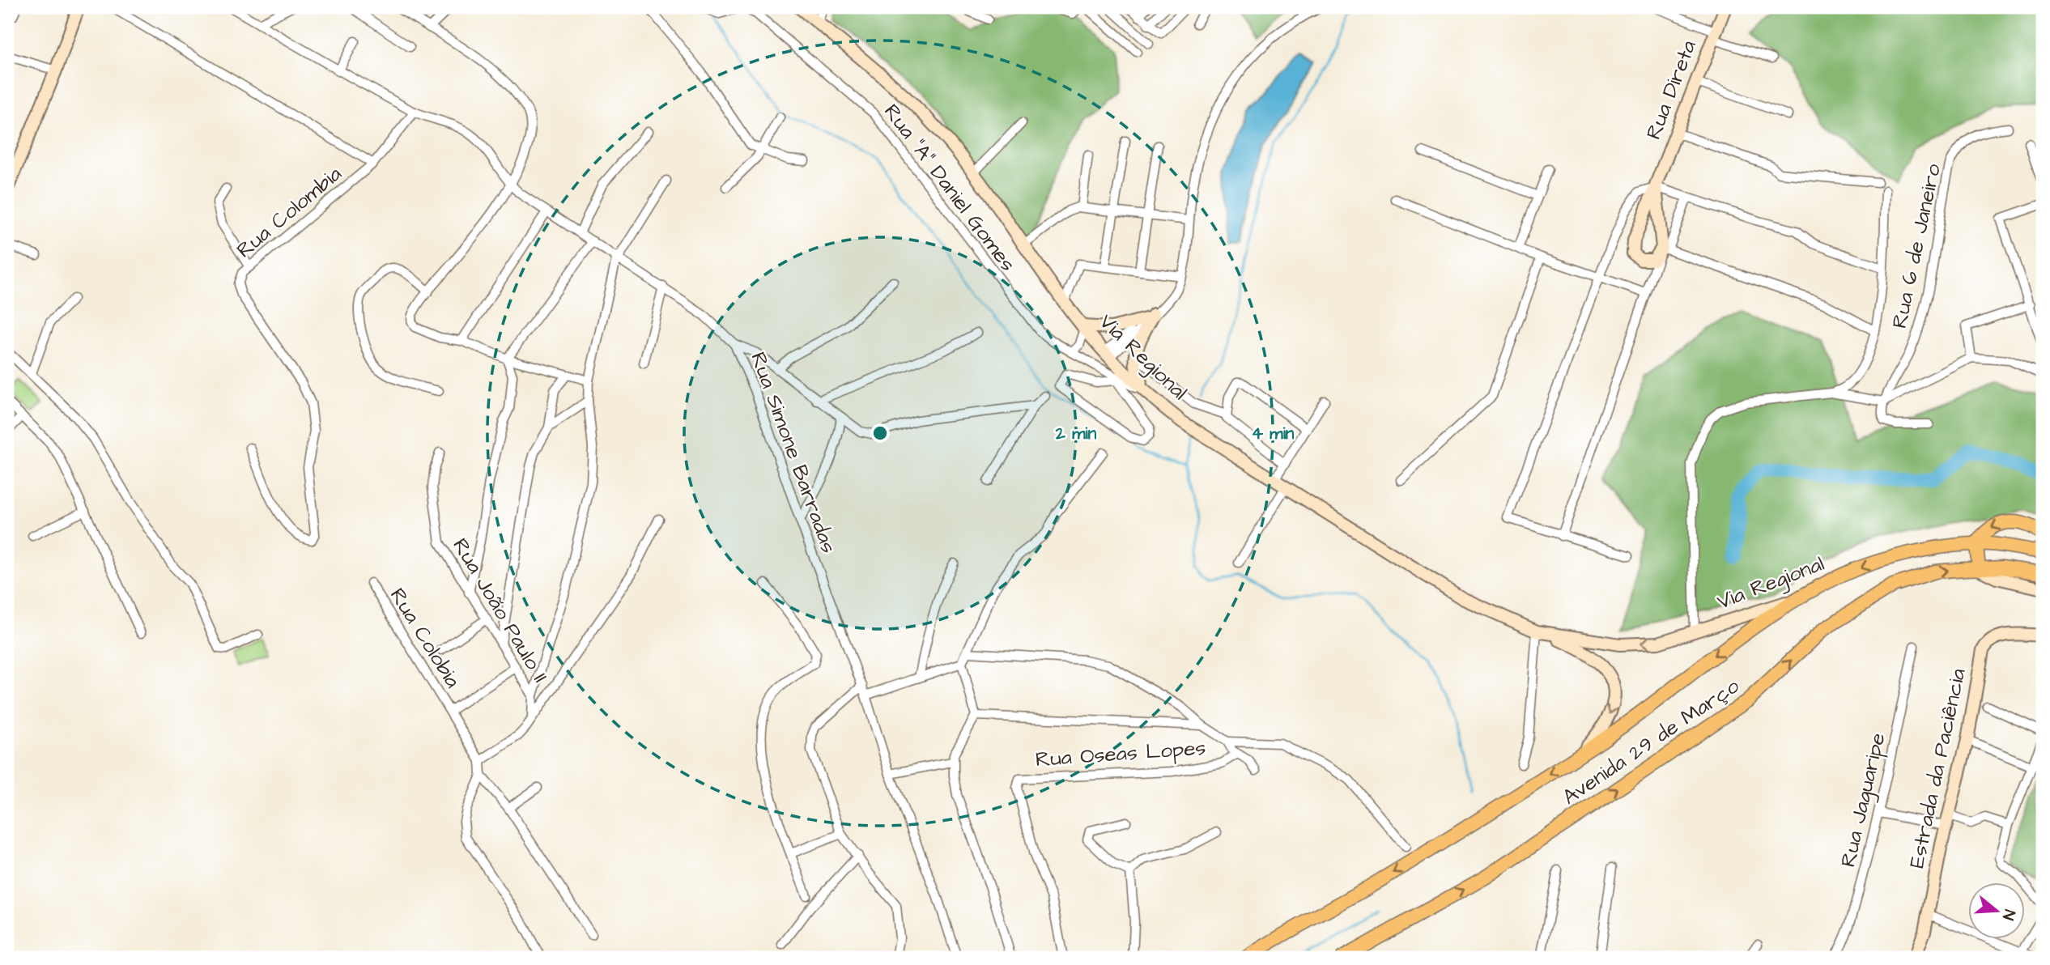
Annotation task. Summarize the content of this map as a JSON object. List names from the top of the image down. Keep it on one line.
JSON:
{"streets":{"main road":["Rua Direta","Via Regional","Avenida 29 de Março","Estrada da Paciência"],"street":["Rua \"A\" Daniel Gomes","Rua Colombia","Rua 6 de Janeiro","Rua Simone Barradas","Rua João Paulo II","Rua Colobia","Rua Oseas Lopes","Rua Jaguaripe"]},"crossings":[["Rua \"A\" Daniel Gomes","Via Regional"],["Rua Colombia","Rua Simone Barradas"],["Via Regional","Avenida 29 de Março"]],"north":"right","rings":["2 min","4 min"]}
